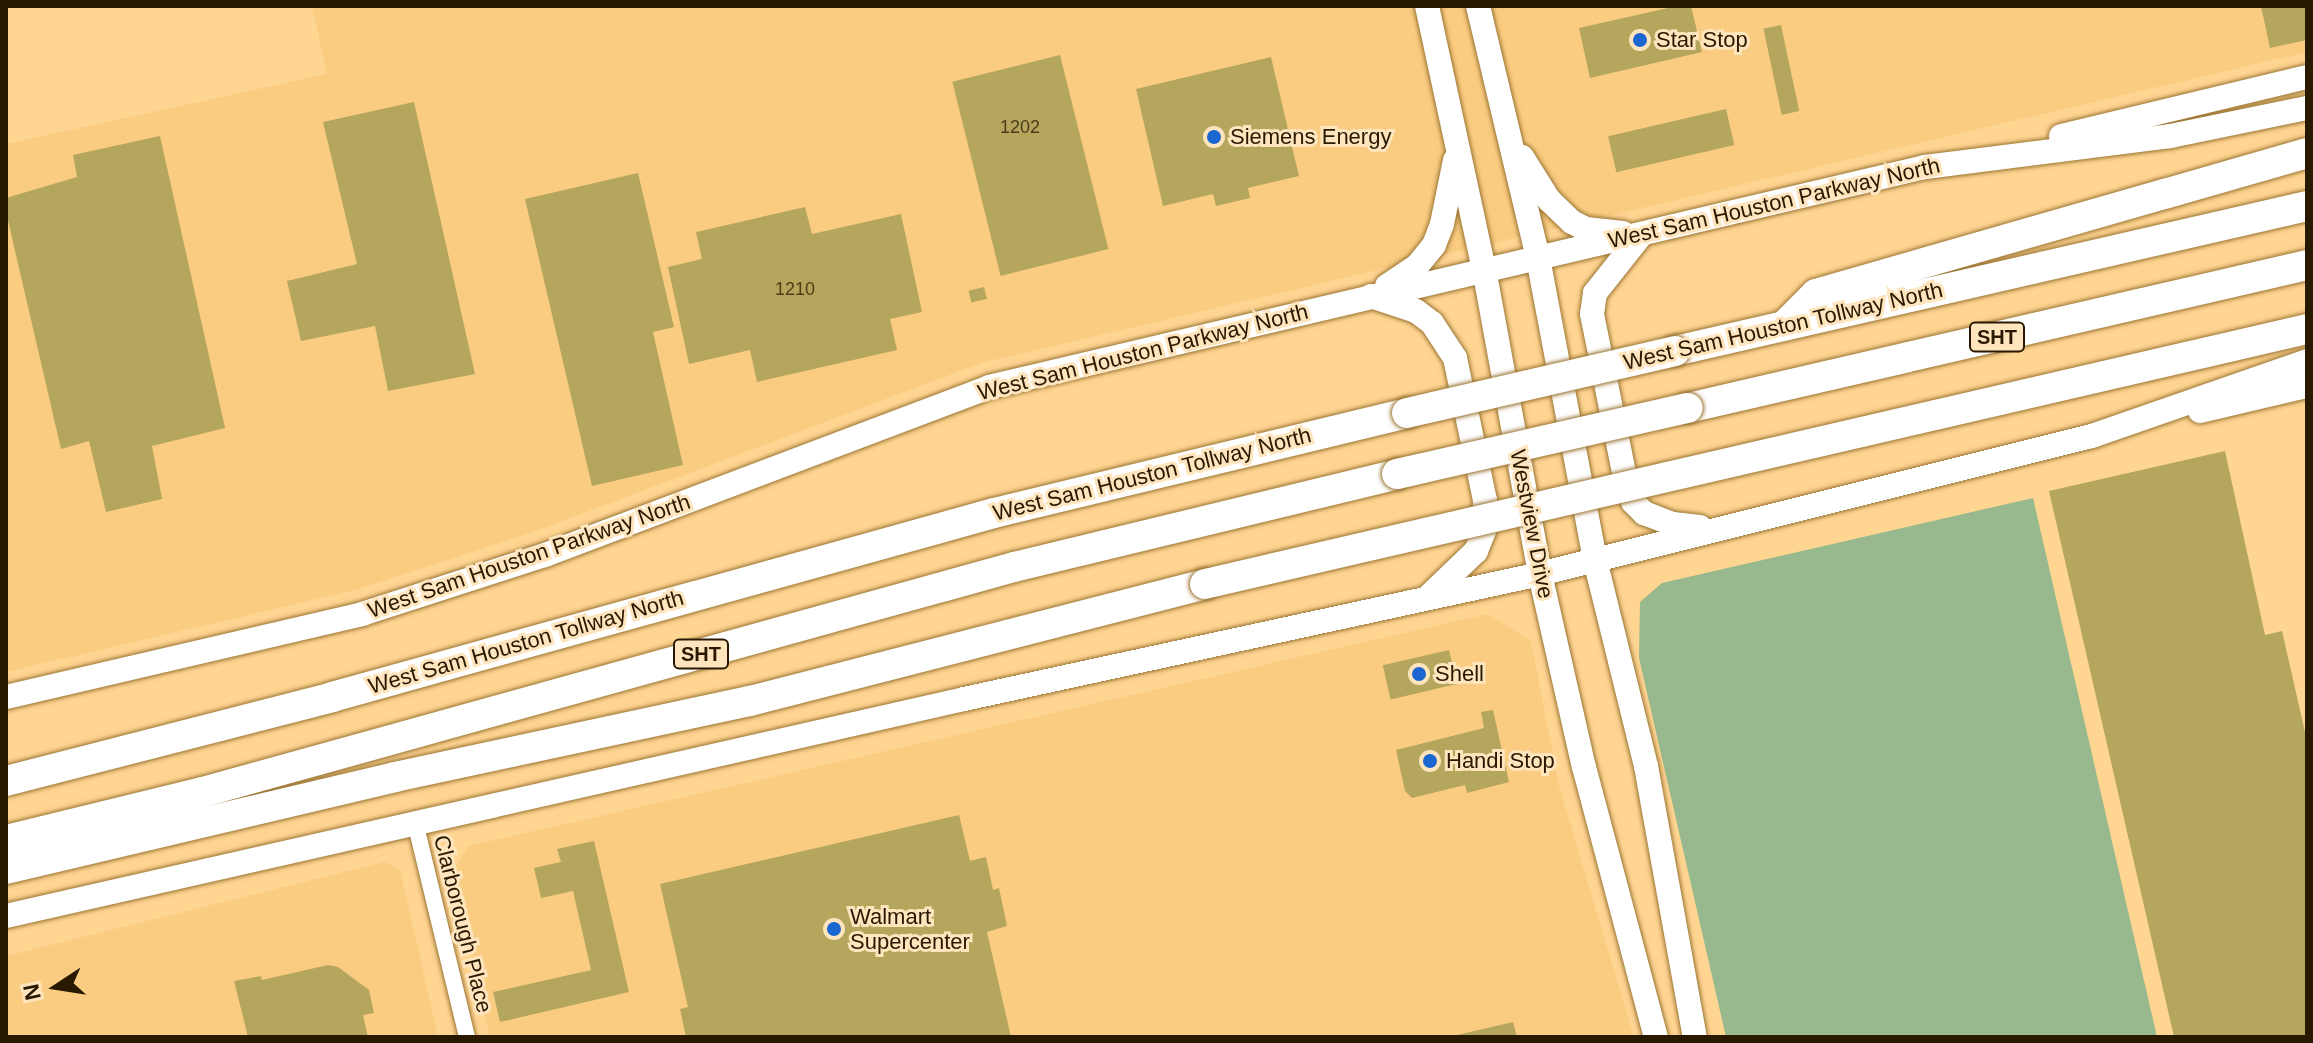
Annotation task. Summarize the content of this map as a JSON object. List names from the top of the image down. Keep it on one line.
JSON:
{"streets":{"highway":["West Sam Houston Tollway North","SHT"],"main road":["West Sam Houston Parkway North","Westview Drive"],"street":["Clarborough Place"]},"crossings":[["West Sam Houston Parkway North","Westview Drive"]],"places":["Star Stop","Siemens Energy","Shell","Handi Stop","Walmart Supercenter"],"house_numbers":["1202","1210"],"north":"left"}
